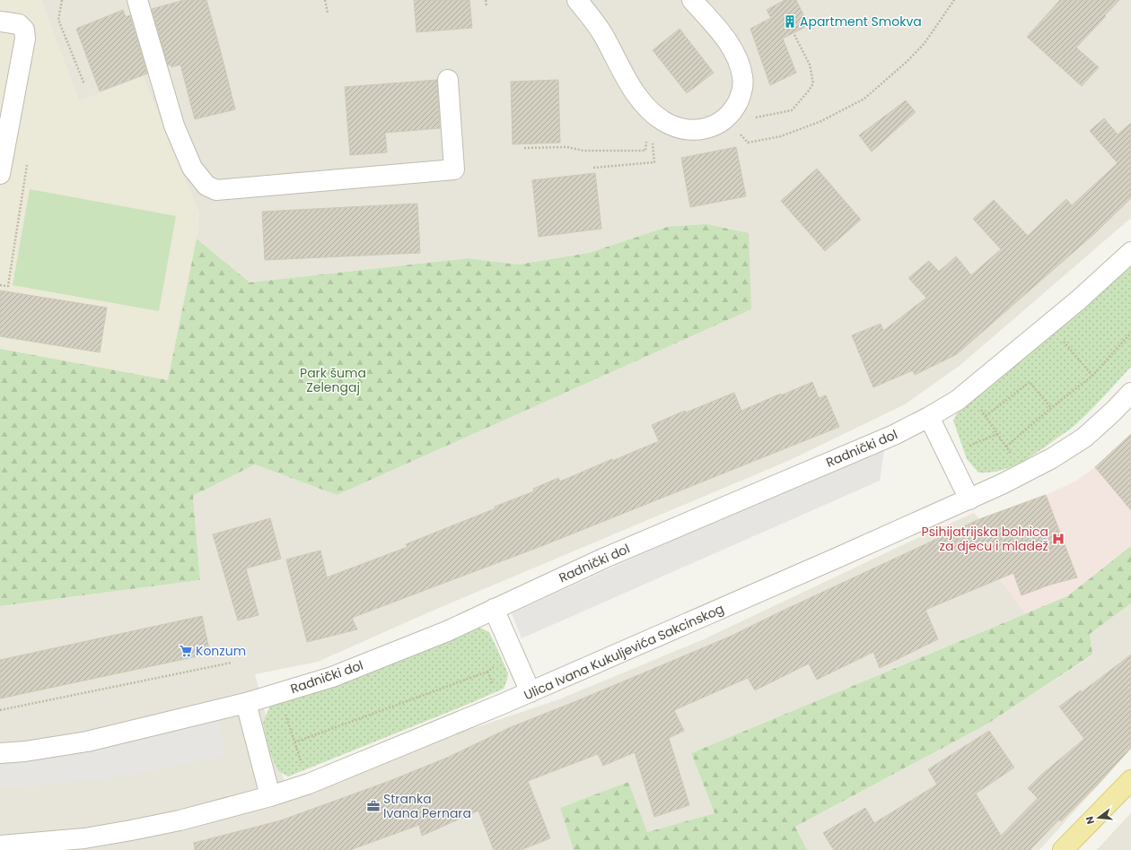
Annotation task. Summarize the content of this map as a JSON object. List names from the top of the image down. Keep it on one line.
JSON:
{"streets":{"street":["Radnički dol","Ulica Ivana Kukuljevića Sakcinskog"]},"parks":["Park šuma Zelengaj"],"places":{"building":["Apartment Smokva"],"hospital":["Psihijatrijska bolnica za djecu i mladež"],"supermarket":["Konzum"],"office":["Stranka Ivana Pernara"]},"north":"left"}
